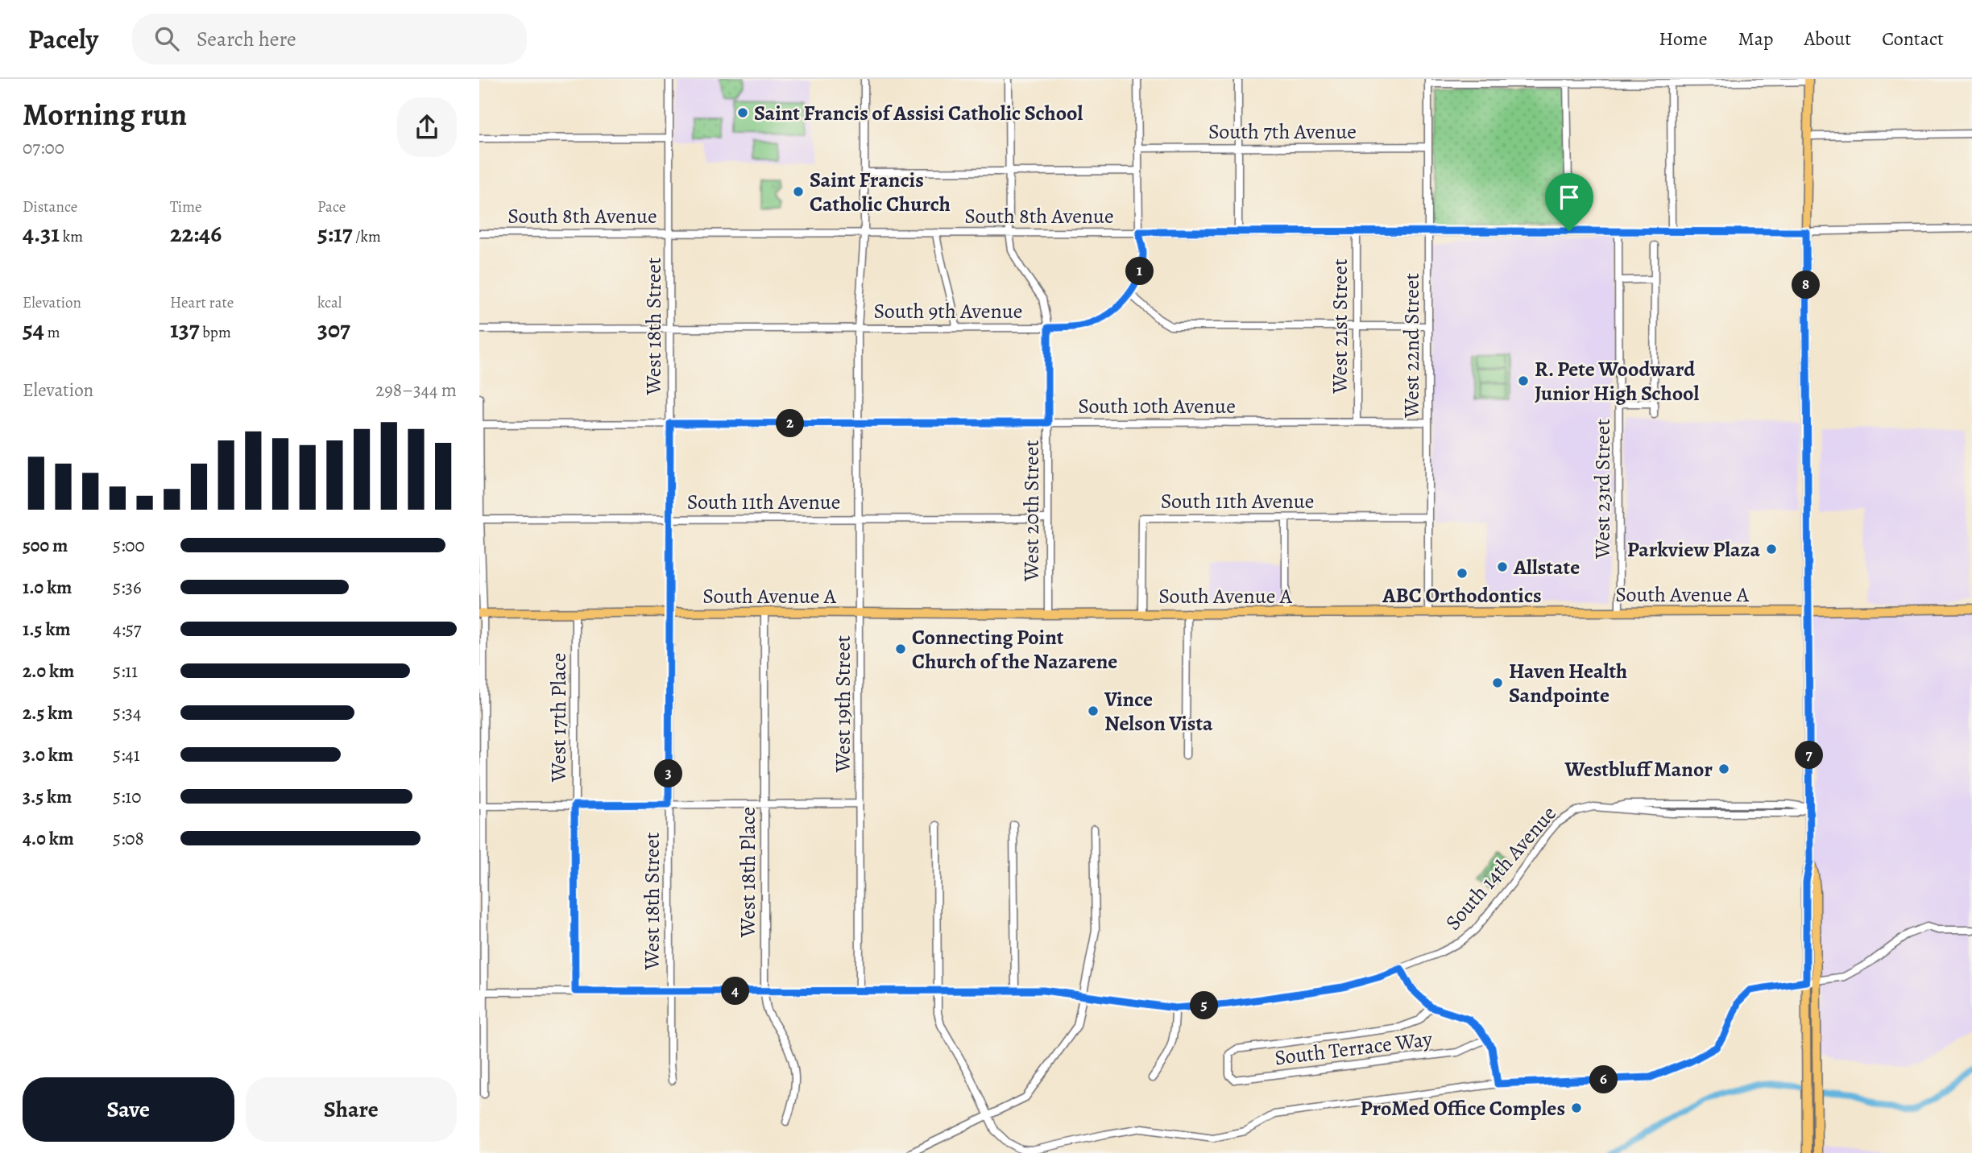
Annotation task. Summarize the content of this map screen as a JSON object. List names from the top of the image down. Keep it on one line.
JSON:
{"streets":{"main road":["South Avenue A"],"street":["South 7th Avenue","South 8th Avenue","South 9th Avenue","West 18th Street","West 21st Street","West 22nd Street","South 10th Avenue","West 23rd Street","South 11th Avenue","West 20th Street","West 19th Street","West 17th Place","South 14th Avenue","West 18th Place","South Terrace Way"]},"crossings":[["South 7th Avenue","West 22nd Street"],["South 8th Avenue","West 18th Street"],["South 8th Avenue","West 21st Street"],["South 8th Avenue","West 22nd Street"],["South 8th Avenue","West 23rd Street"],["South 8th Avenue","West 20th Street"],["South 8th Avenue","West 19th Street"],["South 9th Avenue","West 18th Street"],["South 9th Avenue","West 20th Street"],["South 9th Avenue","West 19th Street"],["West 18th Street","South 10th Avenue"],["West 18th Street","South 11th Avenue"],["West 18th Street","South Avenue A"],["West 18th Street","South 14th Avenue"],["West 21st Street","South 10th Avenue"],["West 22nd Street","South 10th Avenue"],["West 22nd Street","South 11th Avenue"],["West 22nd Street","South Avenue A"],["South 10th Avenue","West 20th Street"],["South 10th Avenue","West 19th Street"],["West 23rd Street","South Avenue A"],["South 11th Avenue","West 20th Street"],["South 11th Avenue","South Avenue A"],["South 11th Avenue","West 19th Street"],["West 20th Street","South Avenue A"],["South Avenue A","West 19th Street"],["South Avenue A","West 17th Place"],["South Avenue A","West 18th Place"],["West 19th Street","South 14th Avenue"],["West 17th Place","South 14th Avenue"],["South 14th Avenue","West 18th Place"]],"places":["Saint Francis of Assisi Catholic School","Saint Francis Catholic Church","R. Pete Woodward Junior High School","Parkview Plaza","Allstate","ABC Orthodontics","Connecting Point Church of the Nazarene","Haven Health Sandpointe","Vince Nelson Vista","Westbluff Manor","ProMed Office Comples"],"page":{"header":"Pacely","search":"Search here","nav":["Home","Map","About","Contact"],"heading":["Morning run","07:00"],"stats":[["Distance","4.31 km"],["Time","22:46"],["Pace","5:17 /km"],["Elevation","54 m"],["Heart rate","137 bpm"],["kcal","307"]],"pins":["1","8","2","7","3","4","5","6"],"chart":["Elevation","298–344 m"],"list":[{"name":"500 m","note":"5:00"},{"name":"1.0 km","note":"5:36"},{"name":"1.5 km","note":"4:57"},{"name":"2.0 km","note":"5:11"},{"name":"2.5 km","note":"5:34"},{"name":"3.0 km","note":"5:41"},{"name":"3.5 km","note":"5:10"},{"name":"4.0 km","note":"5:08"}],"buttons":["Save","Share"]}}
